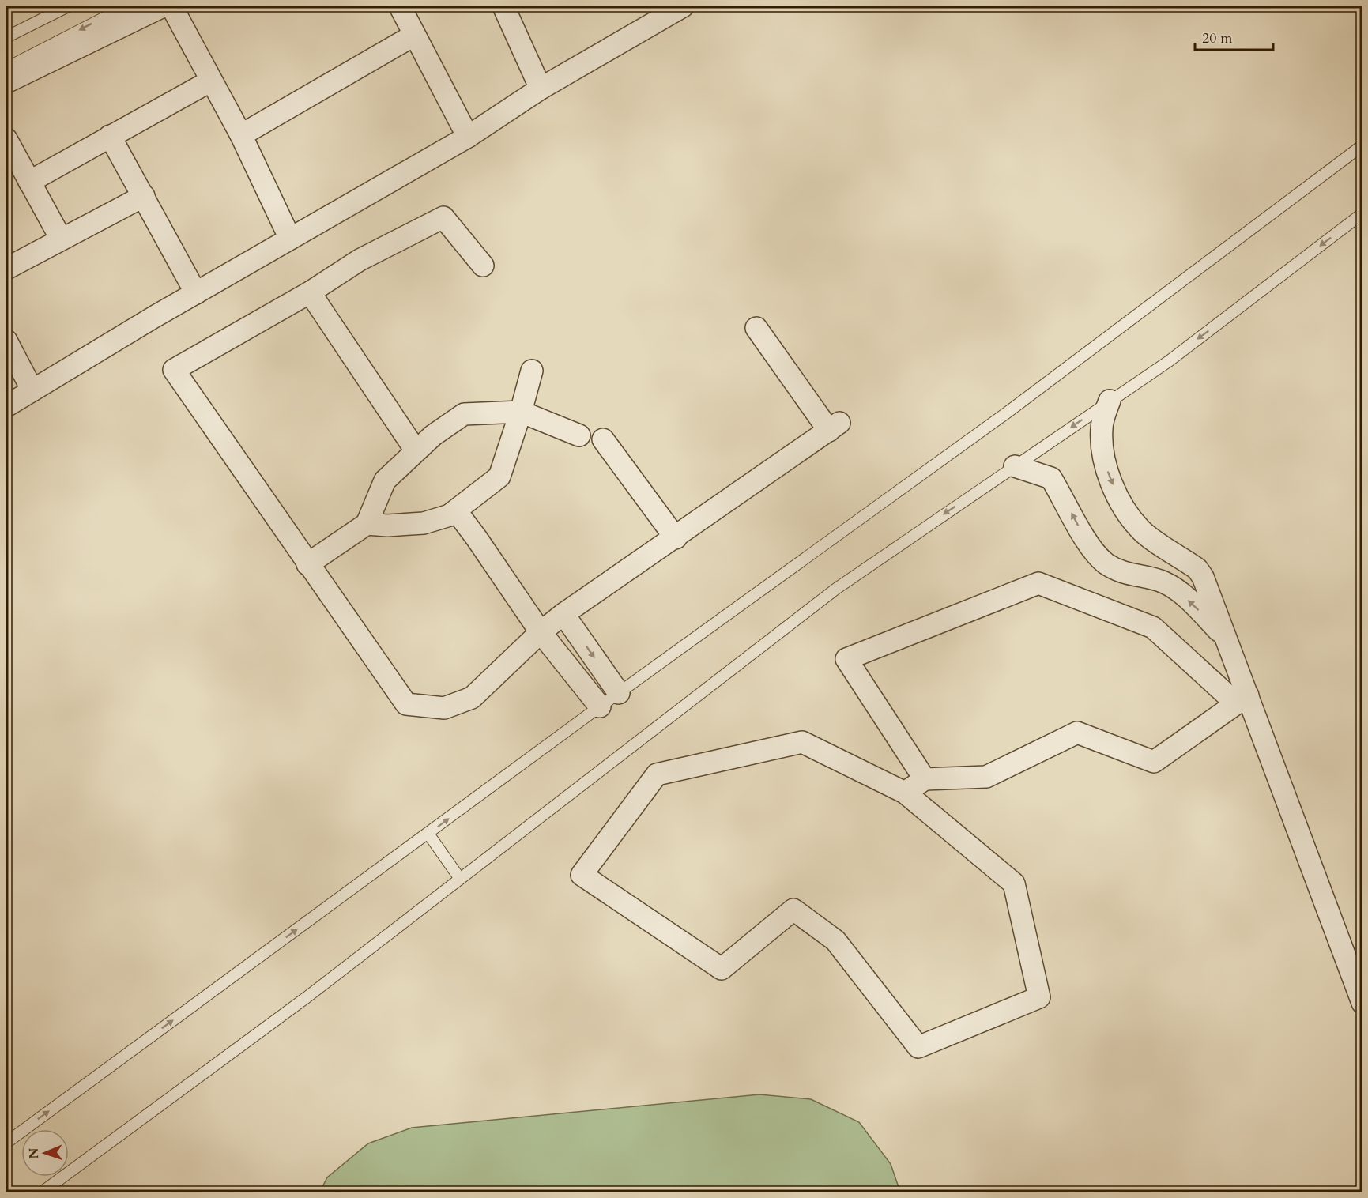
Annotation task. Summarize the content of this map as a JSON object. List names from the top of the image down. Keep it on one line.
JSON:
{"scale_bar":"20 m","north":"left"}
